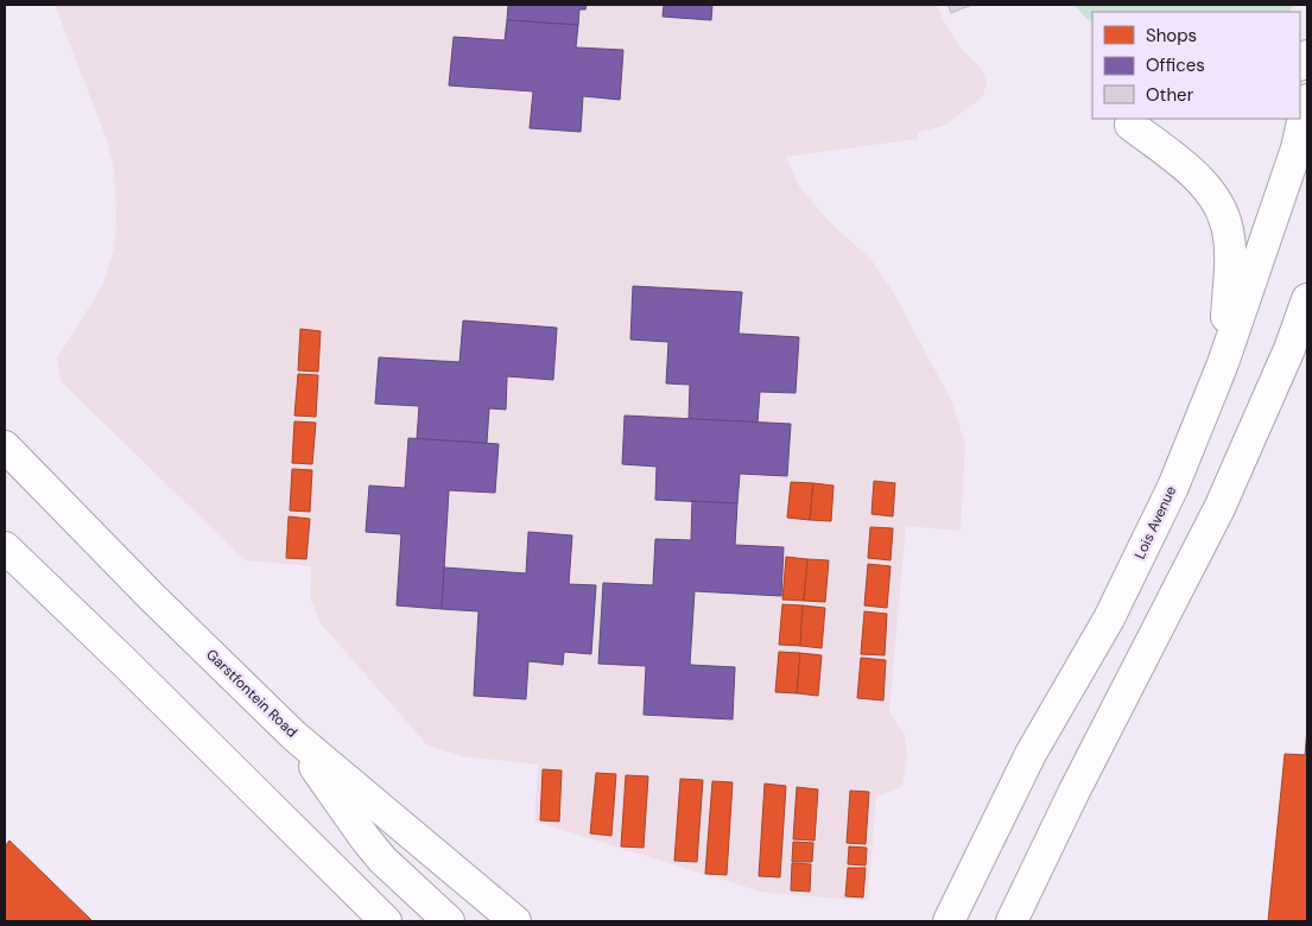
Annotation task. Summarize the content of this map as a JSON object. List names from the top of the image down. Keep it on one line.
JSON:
{"streets":{"street":["Lois Avenue","Garstfontein Road"]},"legend":["Shops","Offices","Other"]}
